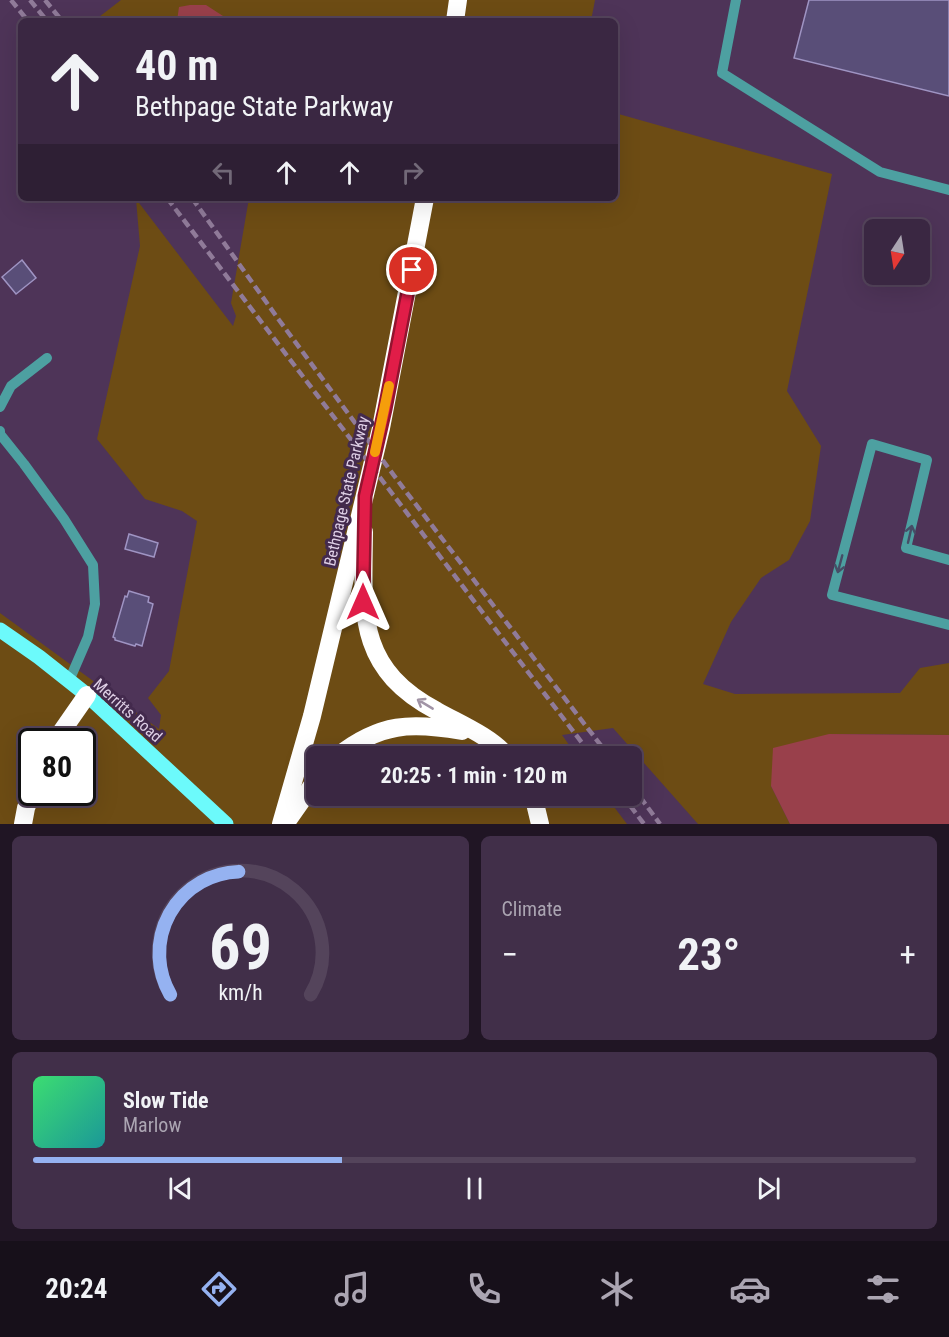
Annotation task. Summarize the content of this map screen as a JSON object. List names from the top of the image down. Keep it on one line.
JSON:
{"streets":{"highway":["Bethpage State Parkway"],"main road":["Merritts Road"]},"north":"bottom","page":{"turn":["40 m","Bethpage State Parkway"],"limit":"80","trip":"20:25 · 1 min · 120 m","tile":"Climate","heat":["−","23°","+"],"song":["Slow Tide","Marlow"],"tabs":"20:24","gauge":["69","km/h"]}}
